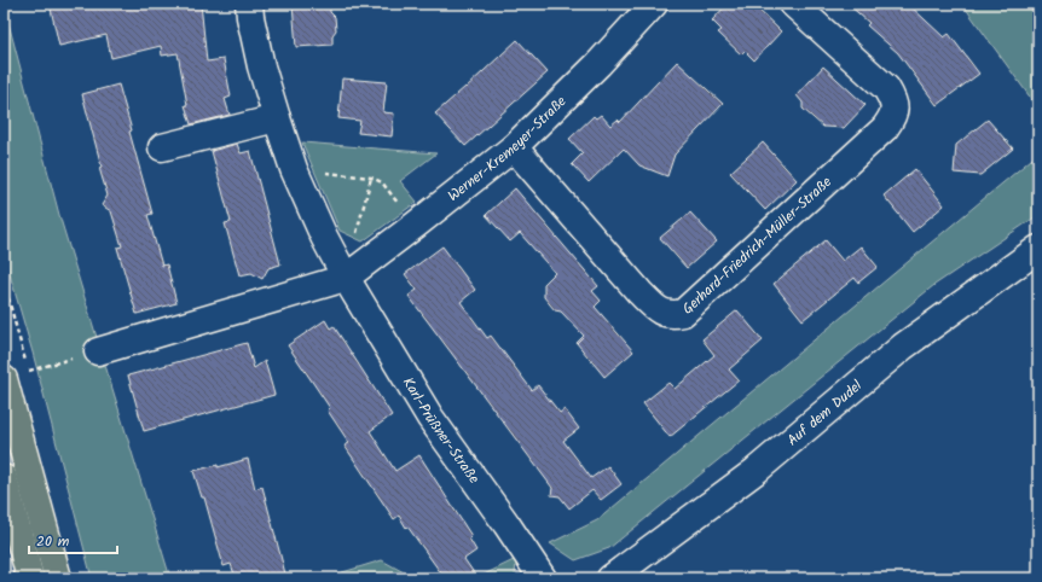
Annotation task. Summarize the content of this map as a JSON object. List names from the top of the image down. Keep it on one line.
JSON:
{"streets":{"street":["Werner-Kremeyer-Straße","Gerhard-Friedrich-Müller-Straße","Auf dem Dudel","Karl-Prüßner-Straße"]},"crossings":[["Werner-Kremeyer-Straße","Gerhard-Friedrich-Müller-Straße"],["Werner-Kremeyer-Straße","Karl-Prüßner-Straße"]],"scale_bar":"20 m"}
